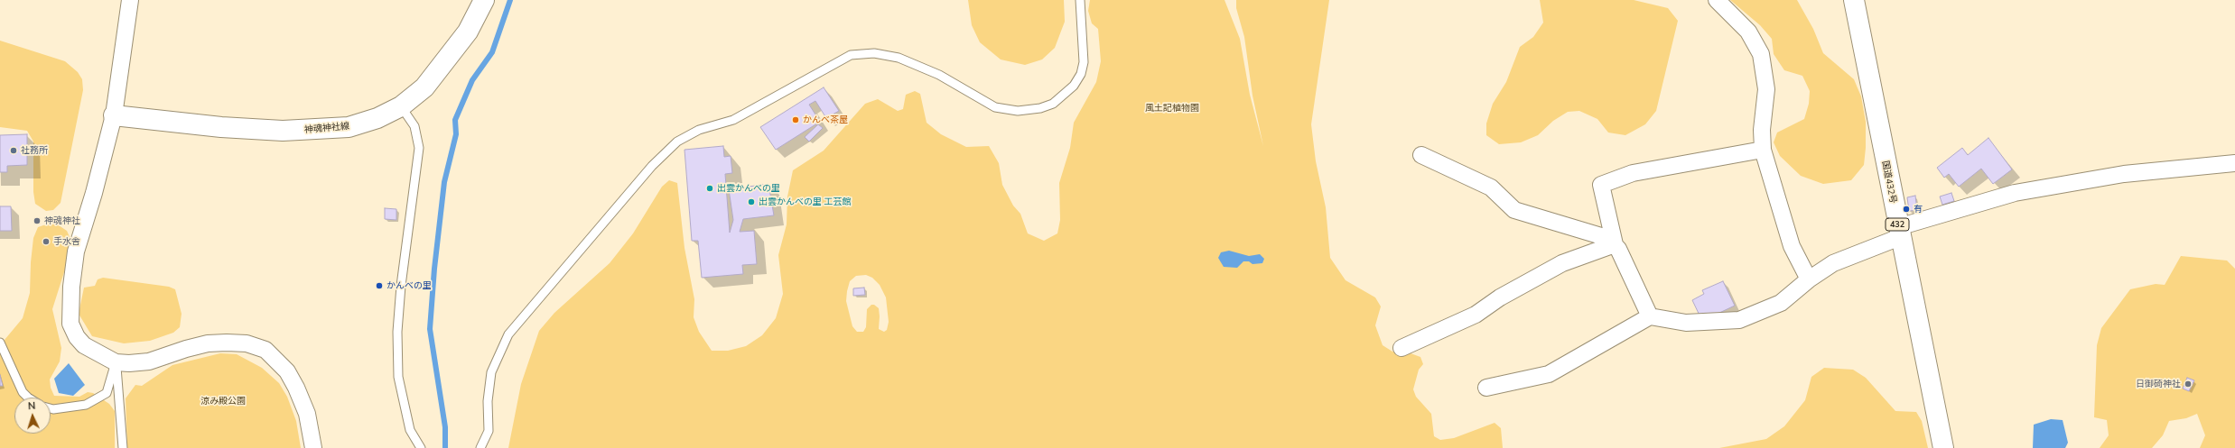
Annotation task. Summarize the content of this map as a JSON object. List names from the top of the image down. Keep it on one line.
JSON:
{"streets":{"main road":["神魂神社線","国道432号","432"]},"parks":["風土記植物園","涼み殿公園"],"places":["かんべ茶屋","社務所","出雲かんべの里","出雲かんべの里 工芸館","有","神魂神社","手水舎","かんべの里","日御碕神社"],"north":"top"}
